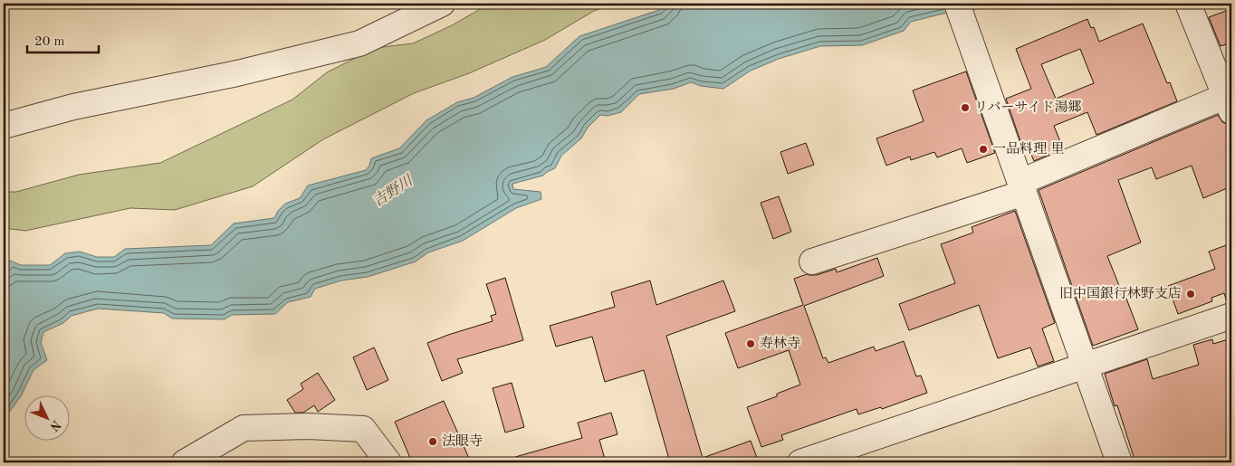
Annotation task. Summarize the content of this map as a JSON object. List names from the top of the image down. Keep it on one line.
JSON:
{"water":["吉野川"],"places":["リバーサイド湯郷","一品料理 里","旧中国銀行林野支店","寿林寺","法眼寺"],"scale_bar":"20 m","north":"bottom right"}
